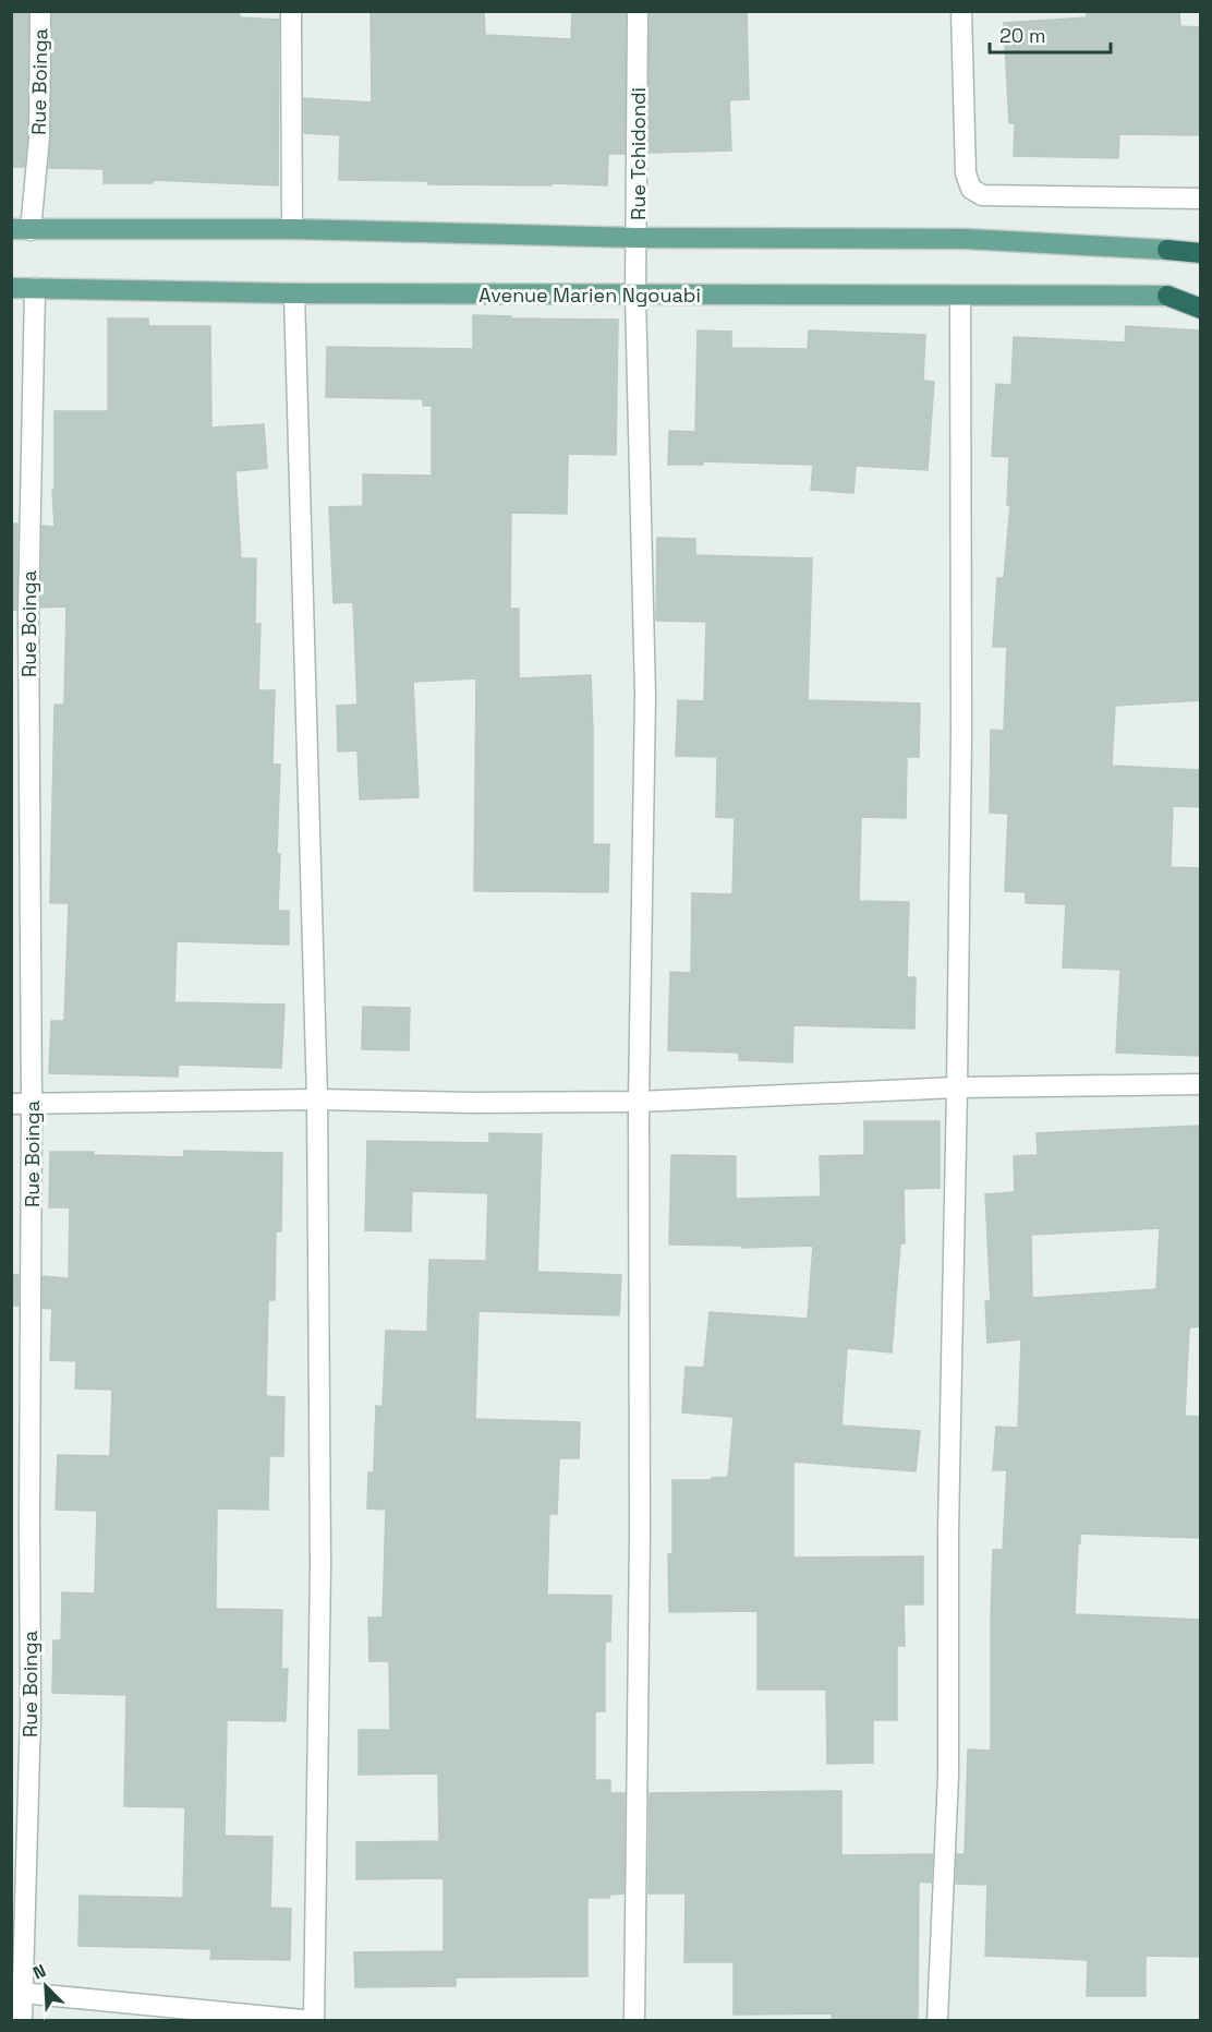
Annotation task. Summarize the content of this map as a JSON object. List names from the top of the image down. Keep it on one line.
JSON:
{"streets":{"main road":["Avenue Marien Ngouabi"],"street":["Rue Boinga","Rue Tchidondi"]},"crossings":[["Rue Boinga","Avenue Marien Ngouabi"],["Rue Tchidondi","Avenue Marien Ngouabi"]],"scale_bar":"20 m","north":"top left"}
